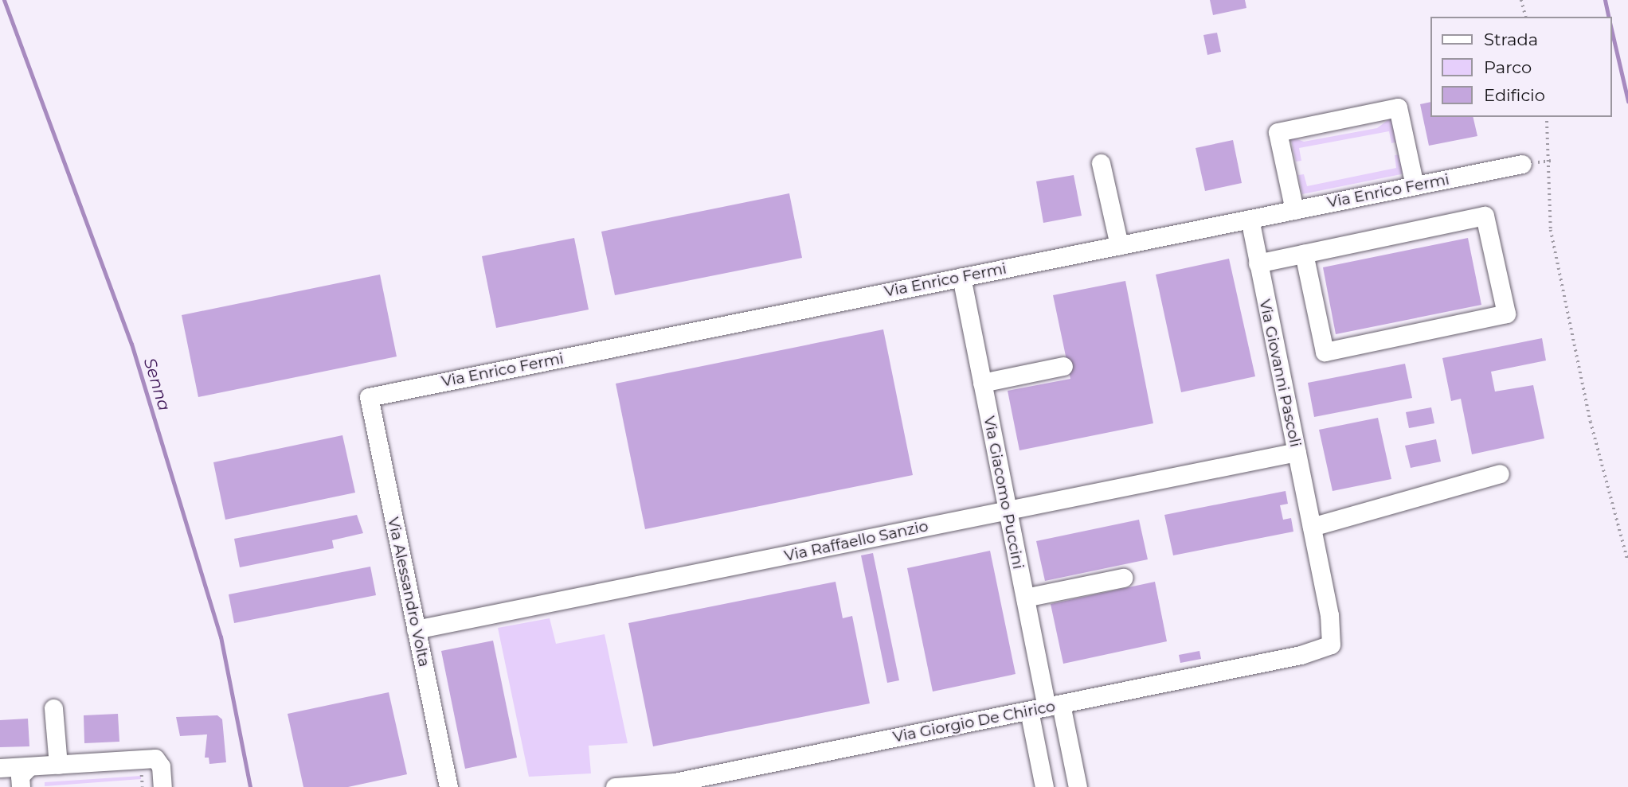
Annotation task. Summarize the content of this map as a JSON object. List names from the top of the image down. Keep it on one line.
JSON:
{"streets":{"street":["Via Enrico Fermi","Via Giovanni Pascoli","Via Giacomo Puccini","Via Raffaello Sanzio","Via Alessandro Volta","Via Giorgio De Chirico"]},"crossings":[["Via Enrico Fermi","Via Giovanni Pascoli"],["Via Enrico Fermi","Via Giacomo Puccini"],["Via Enrico Fermi","Via Alessandro Volta"],["Via Giovanni Pascoli","Via Raffaello Sanzio"],["Via Giovanni Pascoli","Via Giorgio De Chirico"],["Via Giacomo Puccini","Via Raffaello Sanzio"],["Via Giacomo Puccini","Via Giorgio De Chirico"],["Via Raffaello Sanzio","Via Alessandro Volta"]],"water":["Senna"],"legend":["Strada","Parco","Edificio"]}
